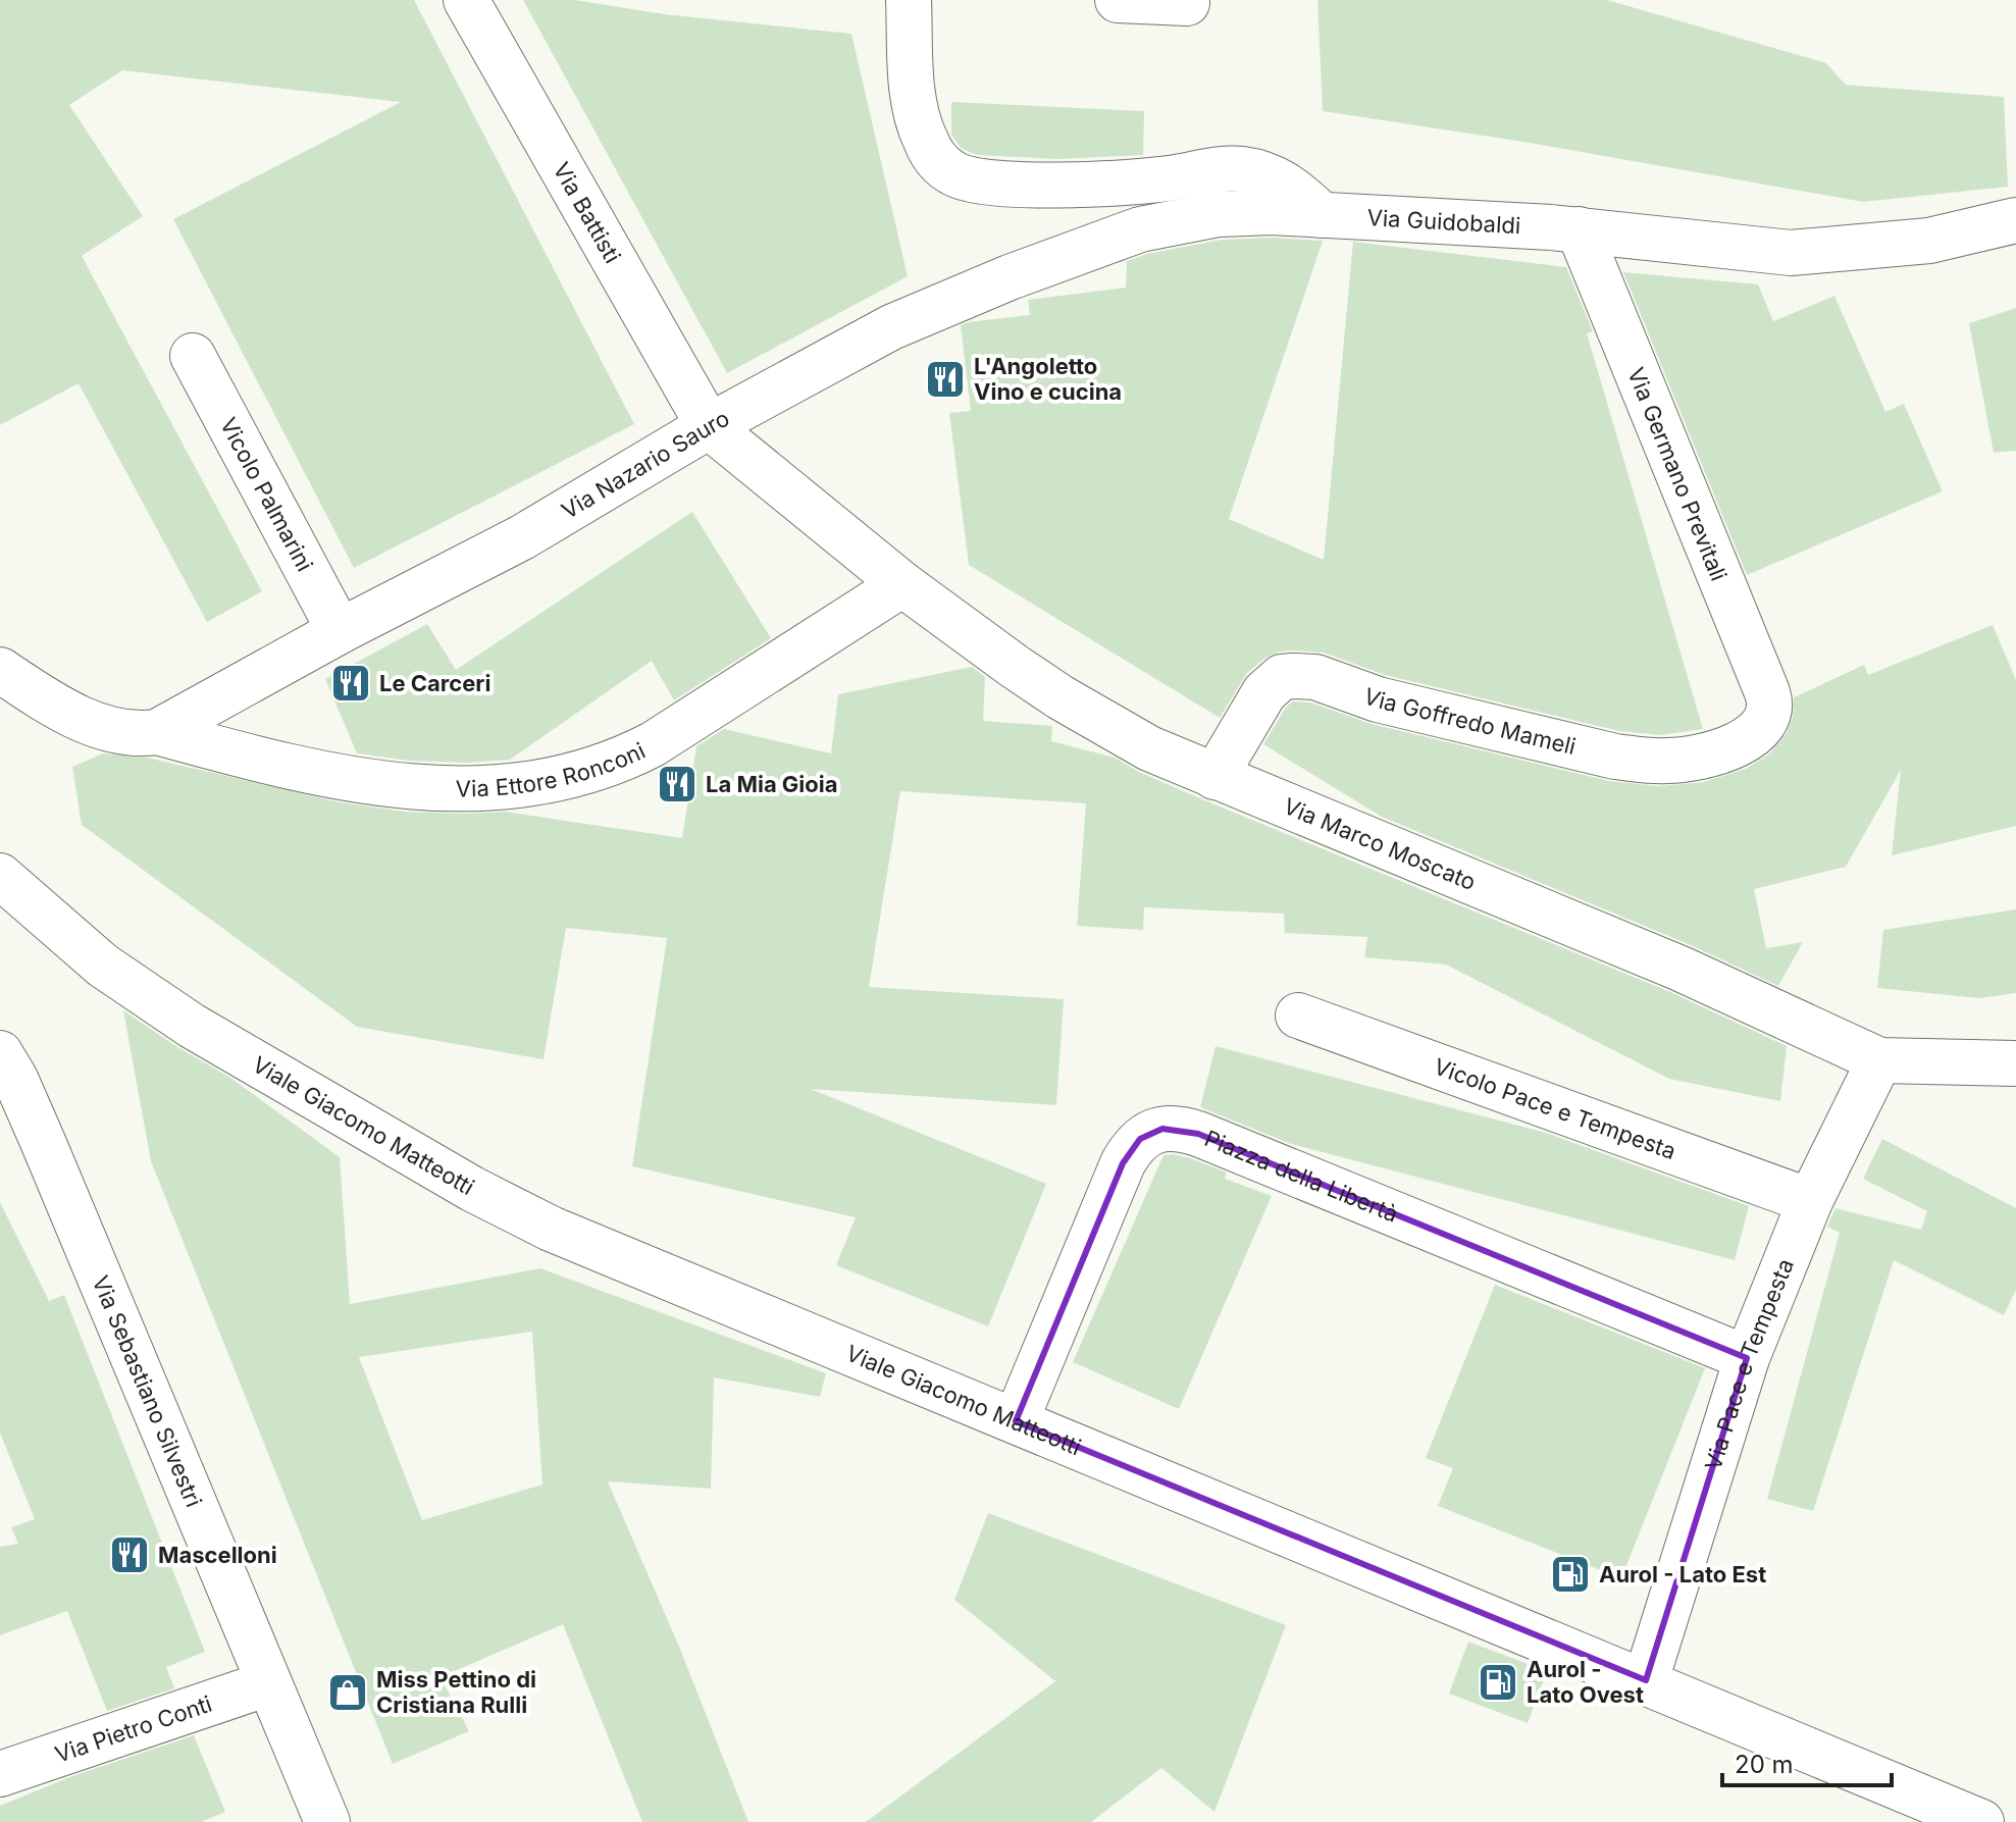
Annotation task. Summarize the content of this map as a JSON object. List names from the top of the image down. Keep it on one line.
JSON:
{"streets":{"street":["Via Battisti","Via Guidobaldi","Via Nazario Sauro","Via Germano Previtali","Vicolo Palmarini","Via Goffredo Mameli","Via Ettore Ronconi","Via Marco Moscato","Vicolo Pace e Tempesta","Viale Giacomo Matteotti","Piazza della Libertà","Via Pace e Tempesta","Via Sebastiano Silvestri","Via Pietro Conti"]},"crossings":[["Via Battisti","Via Nazario Sauro"],["Via Battisti","Via Marco Moscato"],["Via Guidobaldi","Via Nazario Sauro"],["Via Guidobaldi","Via Germano Previtali"],["Via Nazario Sauro","Vicolo Palmarini"],["Via Nazario Sauro","Via Ettore Ronconi"],["Via Nazario Sauro","Via Marco Moscato"],["Via Germano Previtali","Via Goffredo Mameli"],["Via Goffredo Mameli","Via Marco Moscato"],["Via Ettore Ronconi","Via Marco Moscato"],["Via Marco Moscato","Via Pace e Tempesta"],["Vicolo Pace e Tempesta","Via Pace e Tempesta"],["Viale Giacomo Matteotti","Piazza della Libertà"],["Viale Giacomo Matteotti","Via Pace e Tempesta"],["Piazza della Libertà","Via Pace e Tempesta"],["Via Sebastiano Silvestri","Via Pietro Conti"]],"places":{"restaurant":["L'Angoletto Vino e cucina","Le Carceri","La Mia Gioia","Mascelloni"],"fuel station":["Aurol - Lato Est","Aurol - Lato Ovest"],"shop":["Miss Pettino di Cristiana Rulli"]},"scale_bar":"20 m"}
